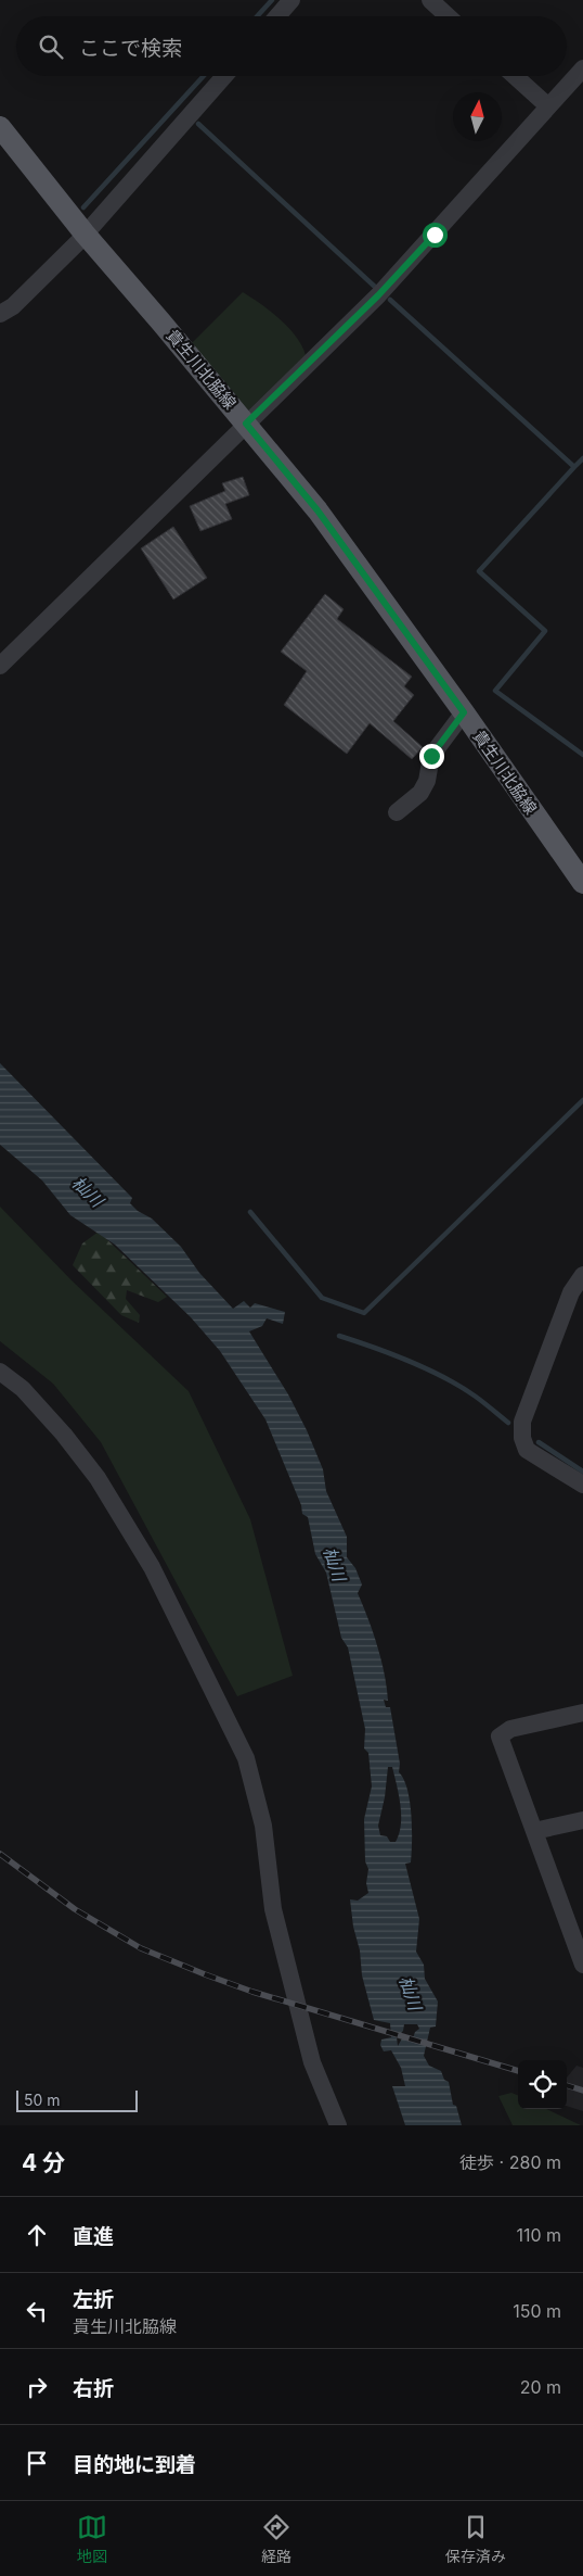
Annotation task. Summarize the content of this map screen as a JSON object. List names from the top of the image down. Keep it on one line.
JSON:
{"streets":{"main road":["貴生川北脇線"]},"water":["杣川"],"scale_bar":"50 m","north":"top","page":{"search":"ここで検索","scale":"50 m","heading":["4 分","徒歩 · 280 m"],"list":[["直進","110 m"],["左折","貴生川北脇線","150 m"],["右折","20 m"],"目的地に到着"],"nav":["地図","経路","保存済み"]}}
